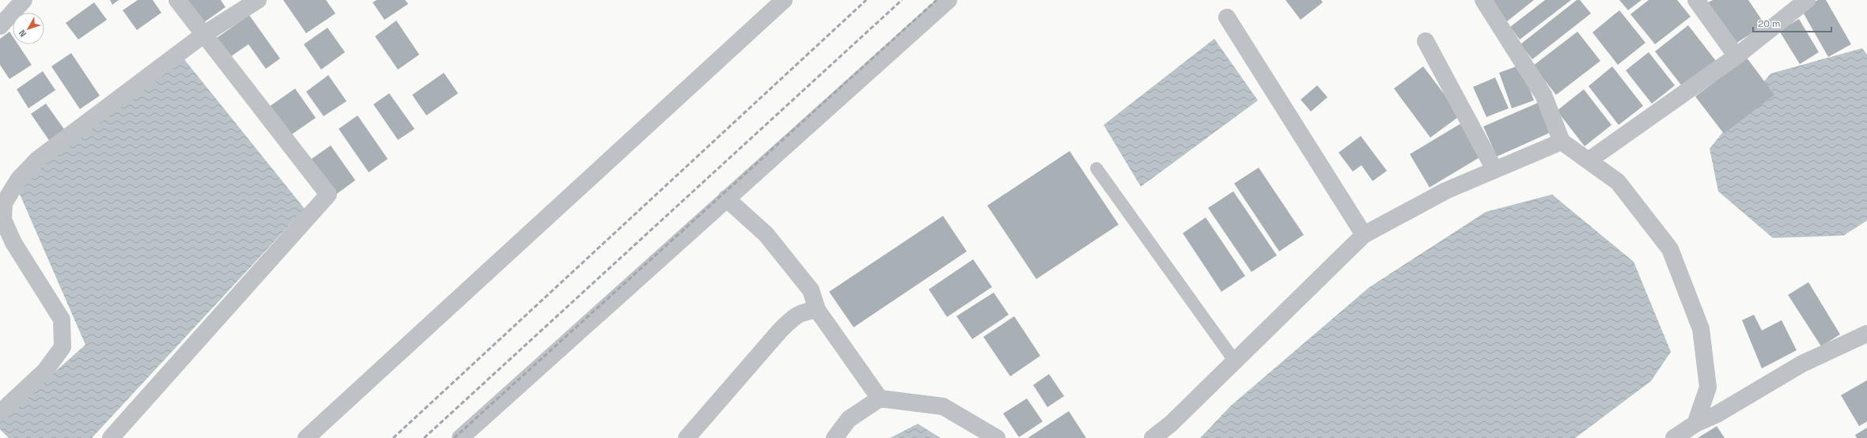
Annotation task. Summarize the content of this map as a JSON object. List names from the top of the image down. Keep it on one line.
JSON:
{"scale_bar":"20 m","north":"bottom left"}
